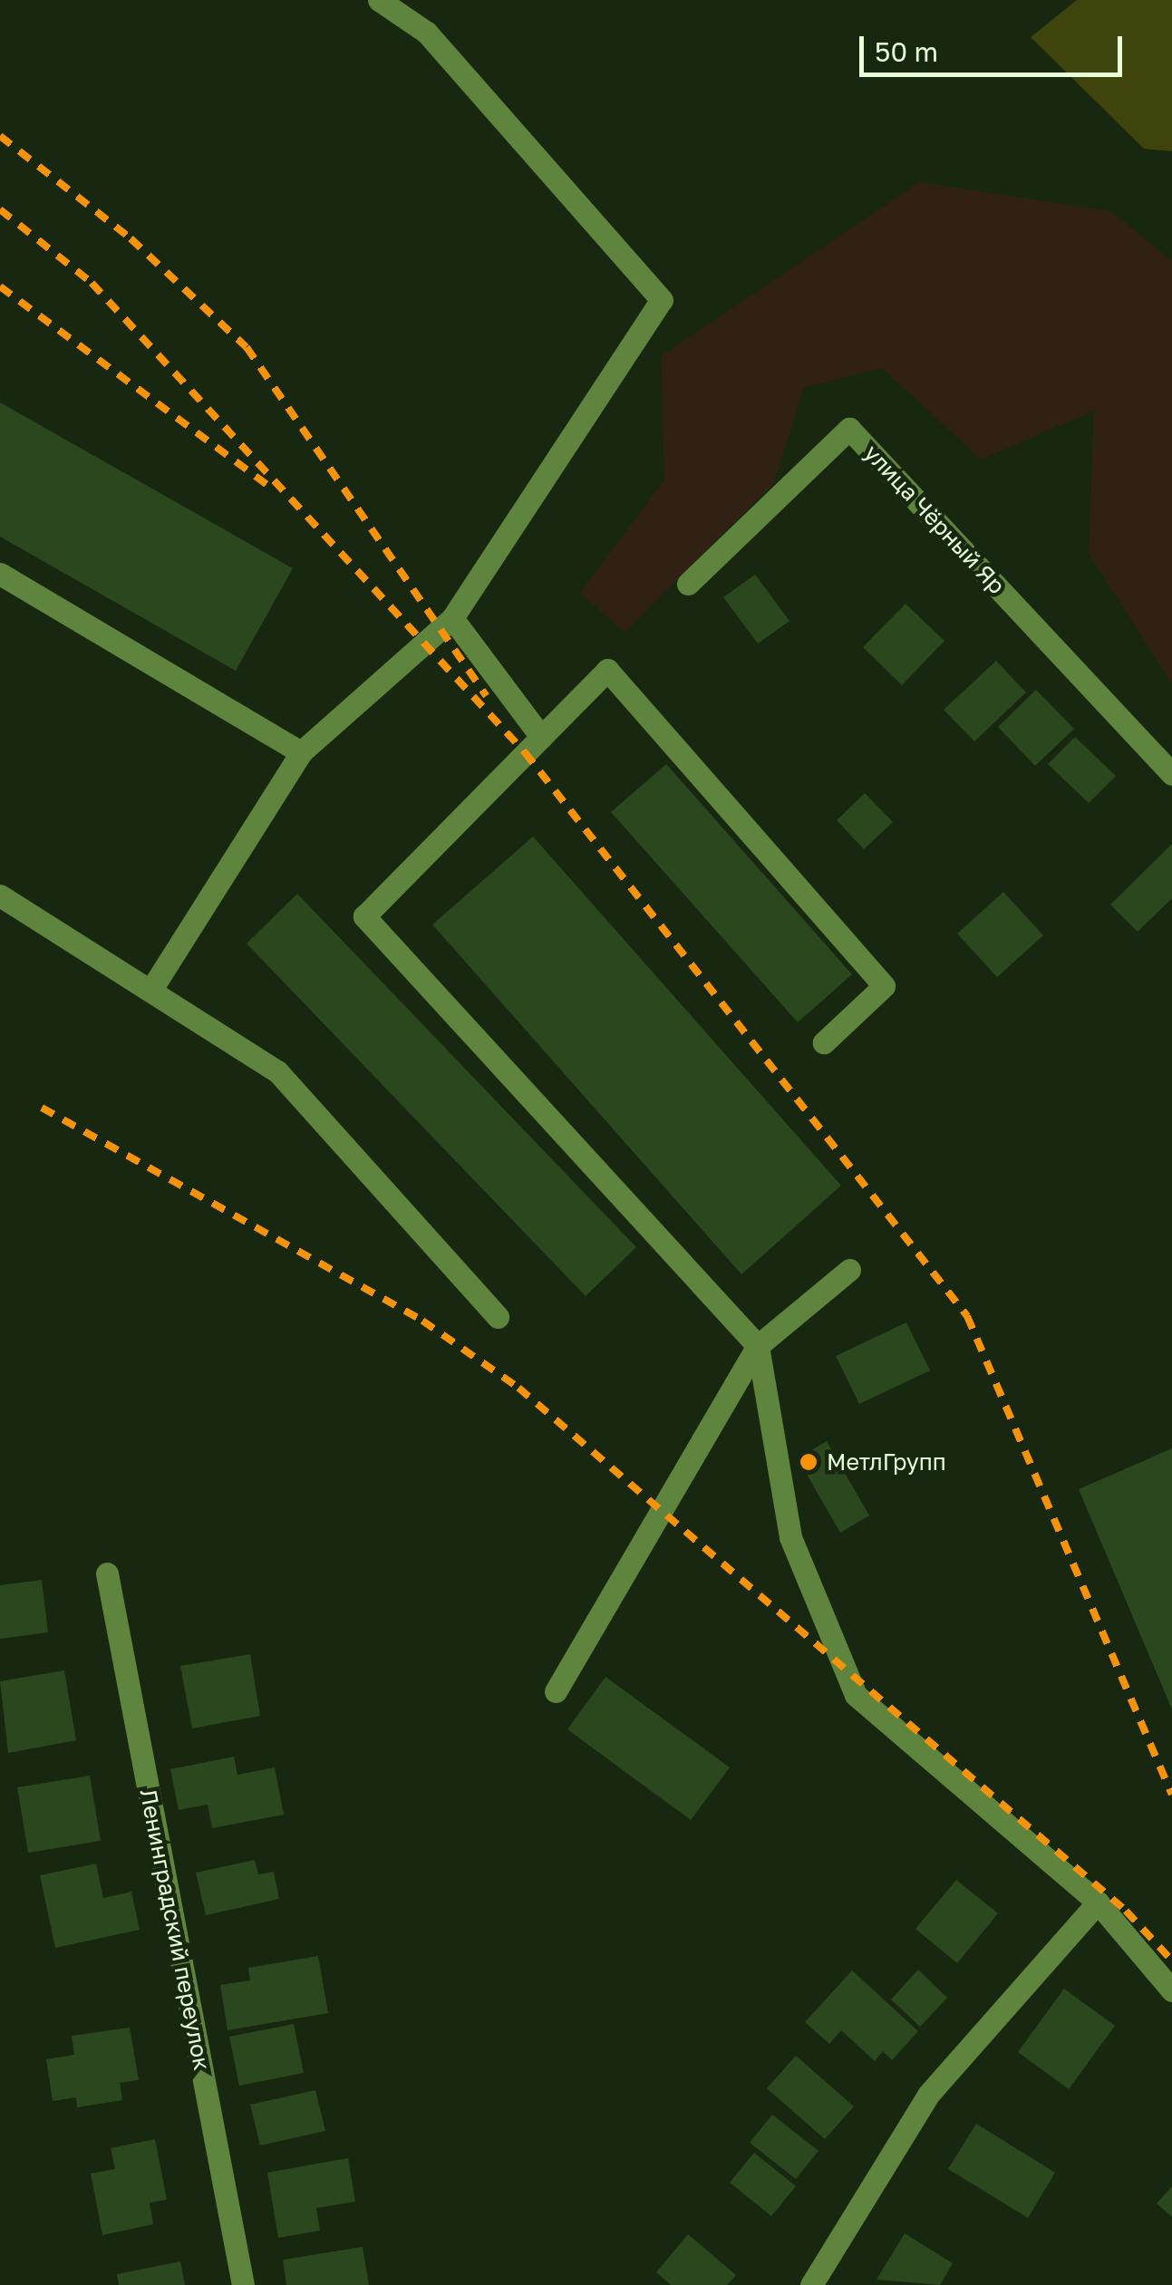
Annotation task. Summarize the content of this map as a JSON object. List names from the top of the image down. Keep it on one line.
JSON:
{"streets":{"street":["улица Чёрный Яр","Ленинградский переулок"]},"places":["МетлГрупп"],"scale_bar":"50 m"}
